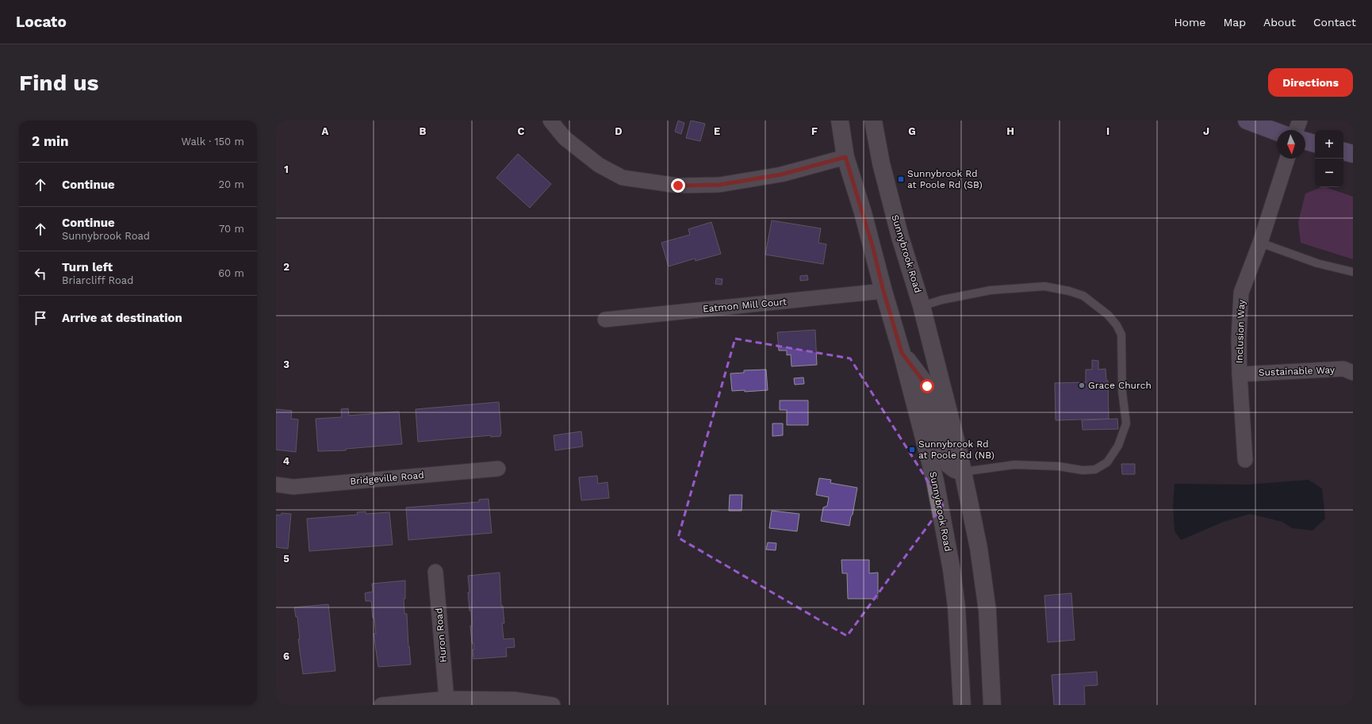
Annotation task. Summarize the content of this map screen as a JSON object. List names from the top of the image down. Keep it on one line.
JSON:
{"streets":{"main road":["Sunnybrook Road"],"street":["Eatmon Mill Court","Inclusion Way","Sustainable Way","Bridgeville Road","Huron Road"]},"crossings":[["Sunnybrook Road","Eatmon Mill Court"],["Inclusion Way","Sustainable Way"]],"places":{"transit":["Sunnybrook Rd at Poole Rd (SB)","Sunnybrook Rd at Poole Rd (NB)"],"other":["Grace Church"]},"north":"bottom","page":{"header":"Locato","nav":["Home","Map","About","Contact"],"buttons":"Directions","title":"Find us","heading":["2 min","Walk · 150 m"],"map_buttons":["+","−"],"list":[["Continue","20 m"],["Continue","Sunnybrook Road","70 m"],["Turn left","Briarcliff Road","60 m"],"Arrive at destination"]},"grid":{"columns":["A","B","C","D","E","F","G","H","I","J"],"rows":["1","2","3","4","5","6"]}}
